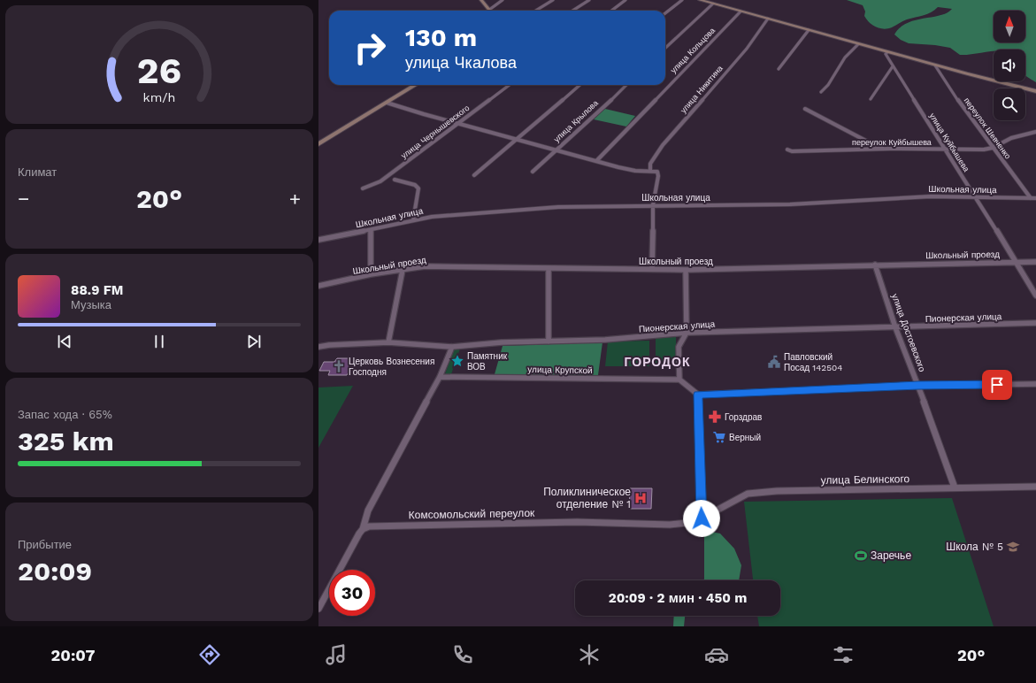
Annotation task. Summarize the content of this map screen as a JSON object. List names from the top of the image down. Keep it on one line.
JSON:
{"streets":{"street":["улица Кольцова","улица Никитина","улица Крылова","переулок Шевченко","улица Чернышевского","переулок Куйбышева","улица Куйбышева","Школьная улица","Школьный проезд","Пионерская улица","улица Достоевского","улица Крупской","улица Белинского","Комсомольский переулок"]},"crossings":[["переулок Шевченко","переулок Куйбышева"],["переулок Шевченко","Школьная улица"],["переулок Куйбышева","улица Куйбышева"],["улица Куйбышева","Школьная улица"],["улица Куйбышева","Школьный проезд"],["Школьный проезд","улица Достоевского"],["Пионерская улица","улица Достоевского"],["улица Достоевского","улица Белинского"],["улица Белинского","Комсомольский переулок"]],"districts":["ГОРОДОК"],"places":{"place":["Памятник ВОВ"],"public building":["Павловский Посад 142504"],"church":["Церковь Вознесения Господня"],"pharmacy":["Горздрав"],"supermarket":["Верный"],"hospital":["Поликлиническое отделение № 1"],"school or university":["Школа № 5"],"sports":["Заречье"]},"north":"top","page":{"turn":["130 m","улица Чкалова"],"tile":["Климат",["Запас хода · 65%","325 km"],["Прибытие","20:09"]],"heat":["−","20°","+"],"song":["88.9 FM","Музыка"],"limit":"30","trip":"20:09 · 2 мин · 450 m","tabs":["20:07","20°"],"gauge":["26","km/h"]}}
